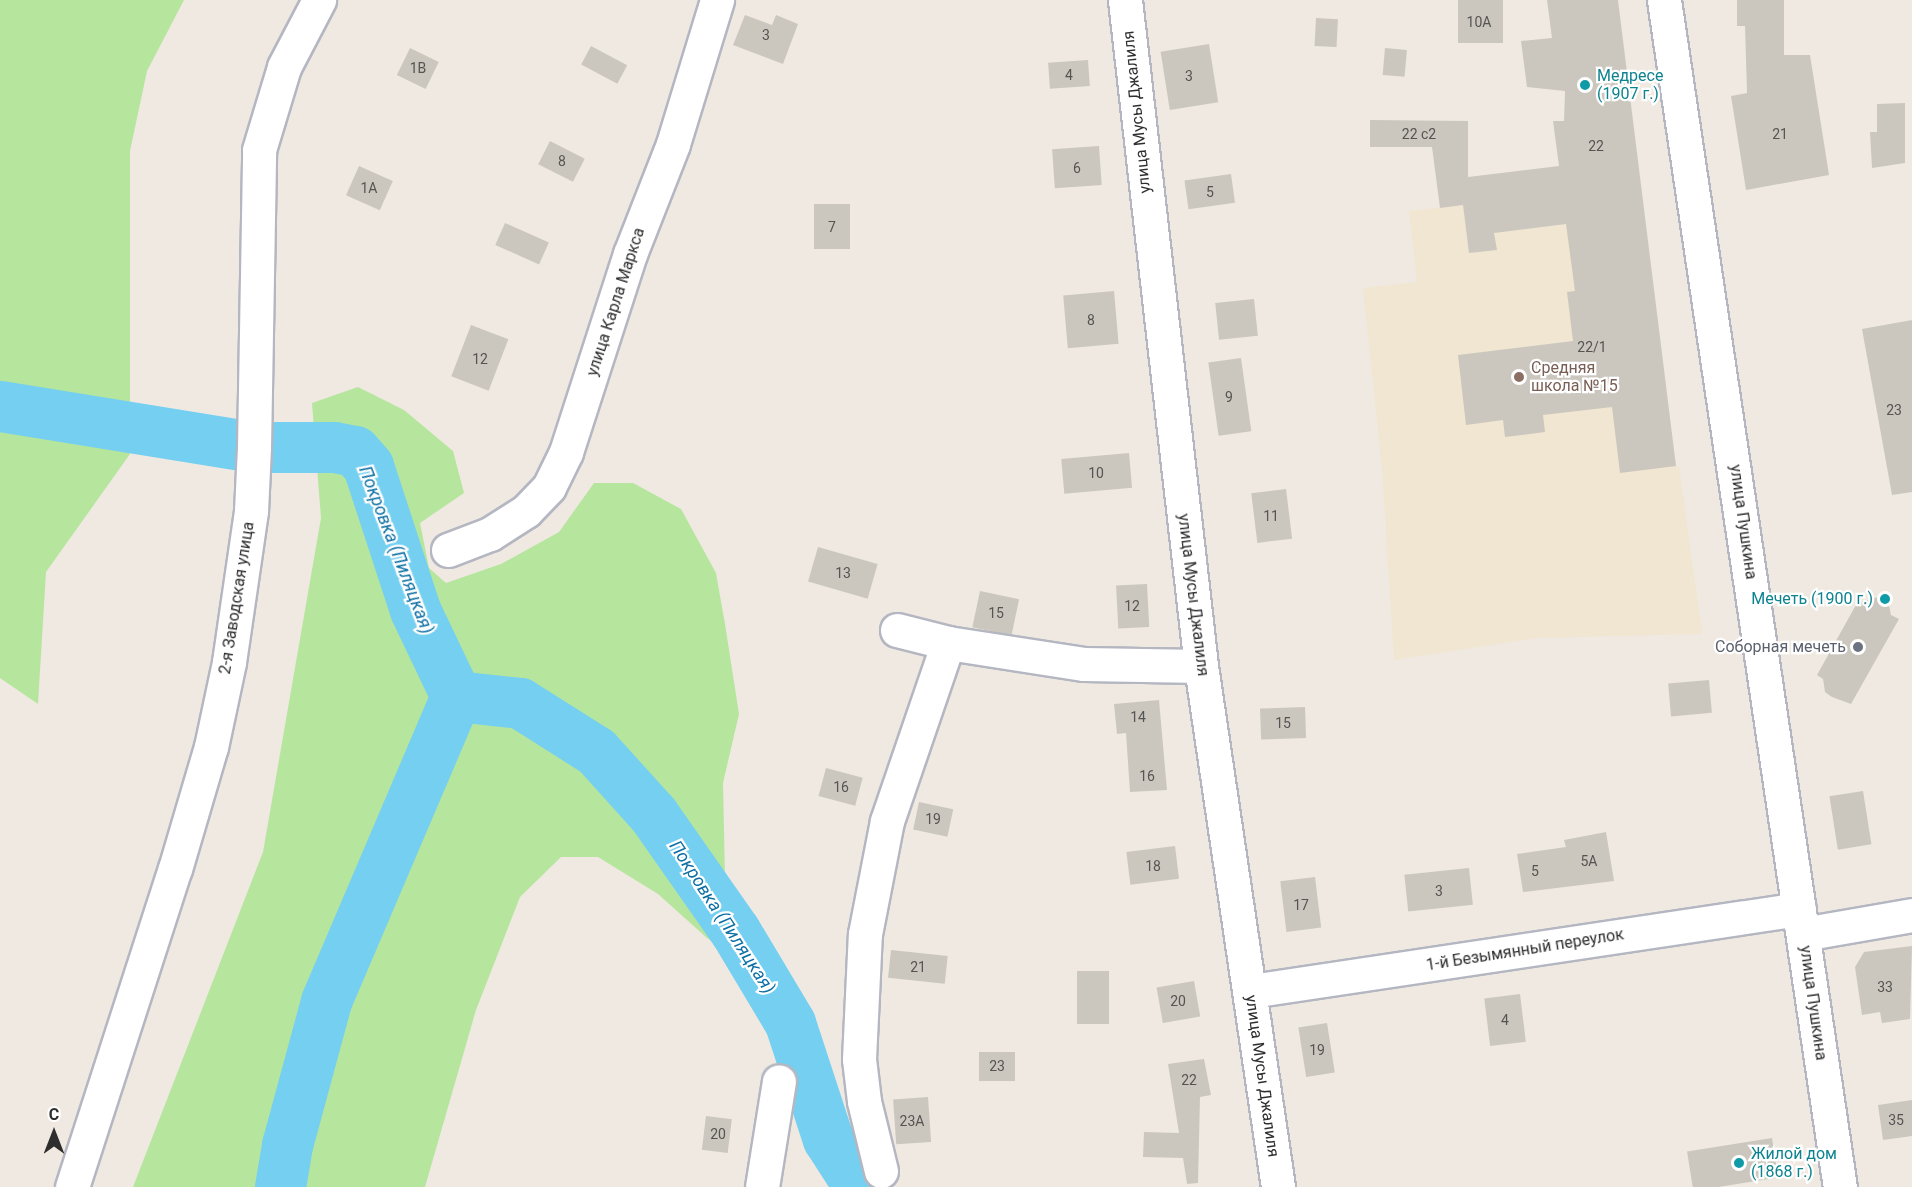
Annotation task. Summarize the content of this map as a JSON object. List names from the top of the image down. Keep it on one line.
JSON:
{"streets":{"street":["улица Мусы Джалиля","улица Карла Маркса","улица Пушкина","2-я Заводская улица","1-й Безымянный переулок"]},"crossings":[["улица Мусы Джалиля","1-й Безымянный переулок"],["улица Пушкина","1-й Безымянный переулок"]],"water":["Покровка (Пиляцкая)"],"places":["Медресе (1907 г.)","Средняя школа №15","Мечеть (1900 г.)","Соборная мечеть","Жилой дом (1868 г.)"],"house_numbers":["10А","3","1В","4","3","22 с2","21","22","8","6","1А","5","7","8","22/1","12","9","23","10","11","13","12","15","14","15","16","16","19","5А","18","5","3","17","21","33","20","4","19","23","22","35","23А","20"],"north":"top"}
